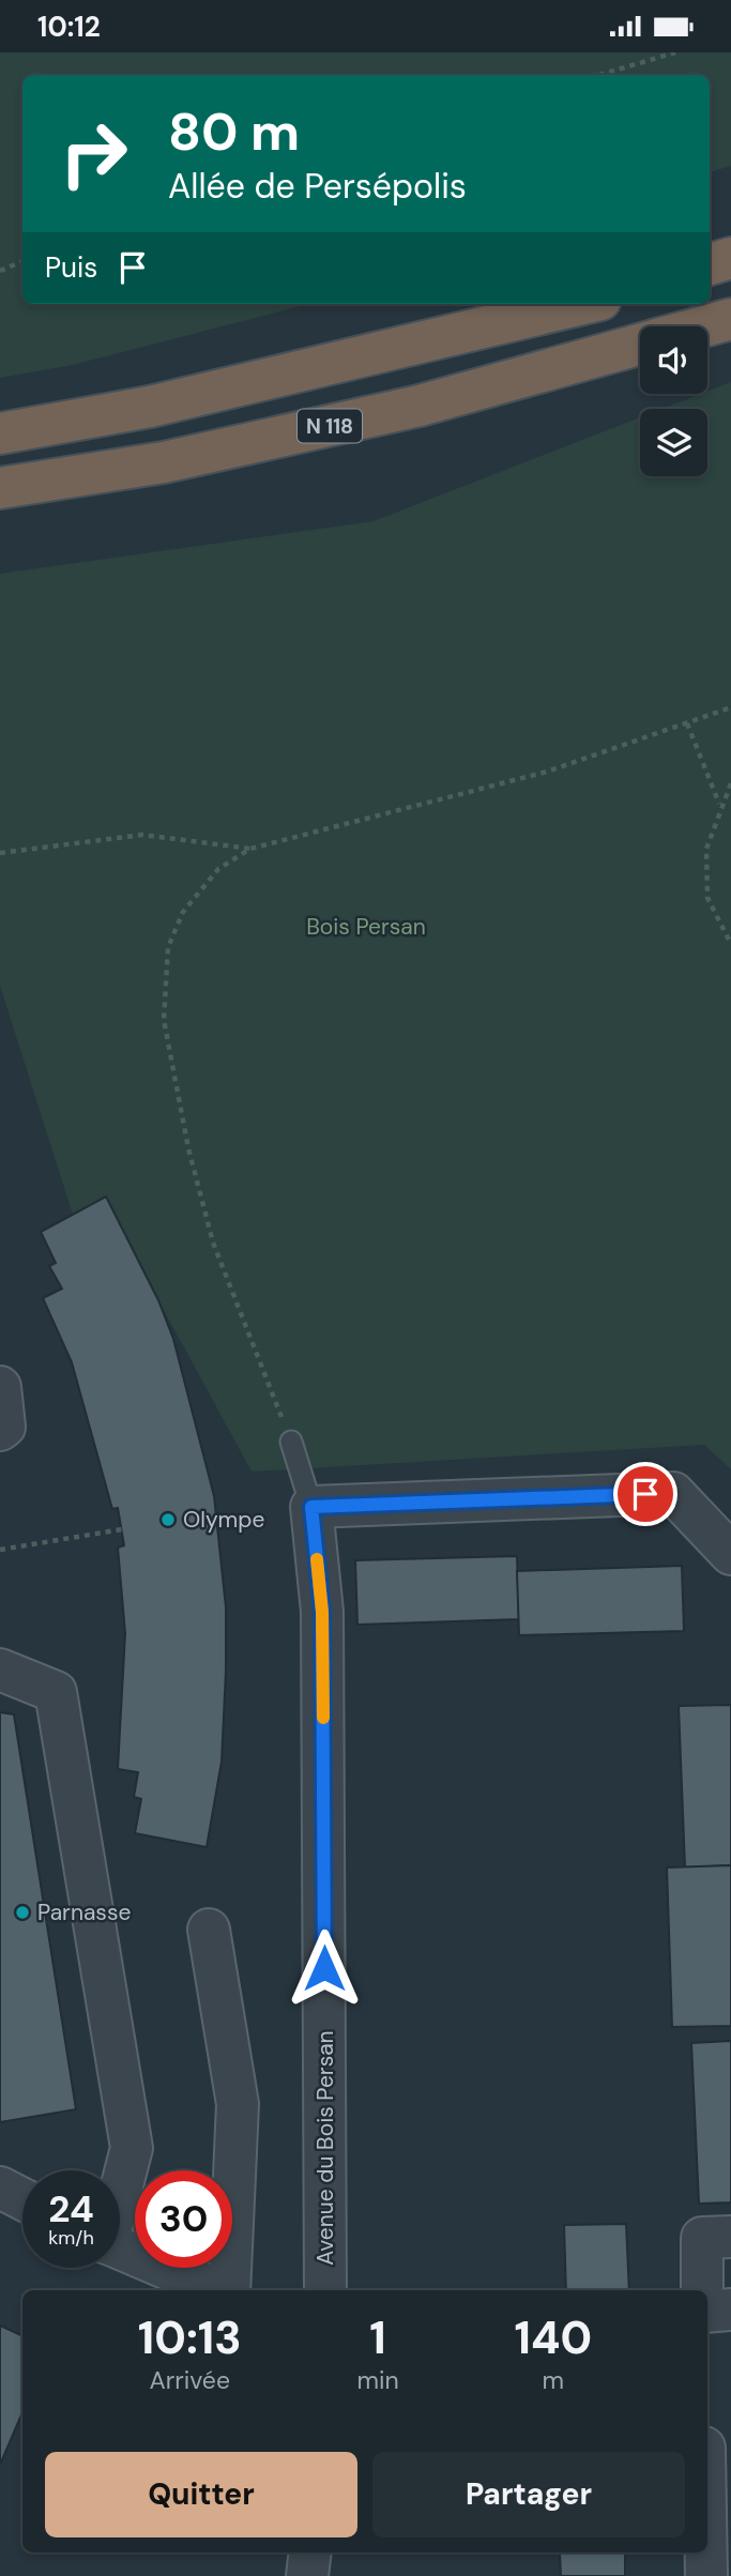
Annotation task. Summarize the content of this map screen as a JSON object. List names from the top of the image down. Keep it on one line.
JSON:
{"streets":{"highway":["N 118"],"street":["Avenue du Bois Persan"]},"parks":["Bois Persan"],"places":["Olympe","Parnasse"],"page":{"status":"10:12","turn":["80 m","Allée de Persépolis"],"then":"Puis","speed":"24 km/h","limit":"30","eta":["10:13","Arrivée","1","min","140","m"],"buttons":["Quitter","Partager"]}}
